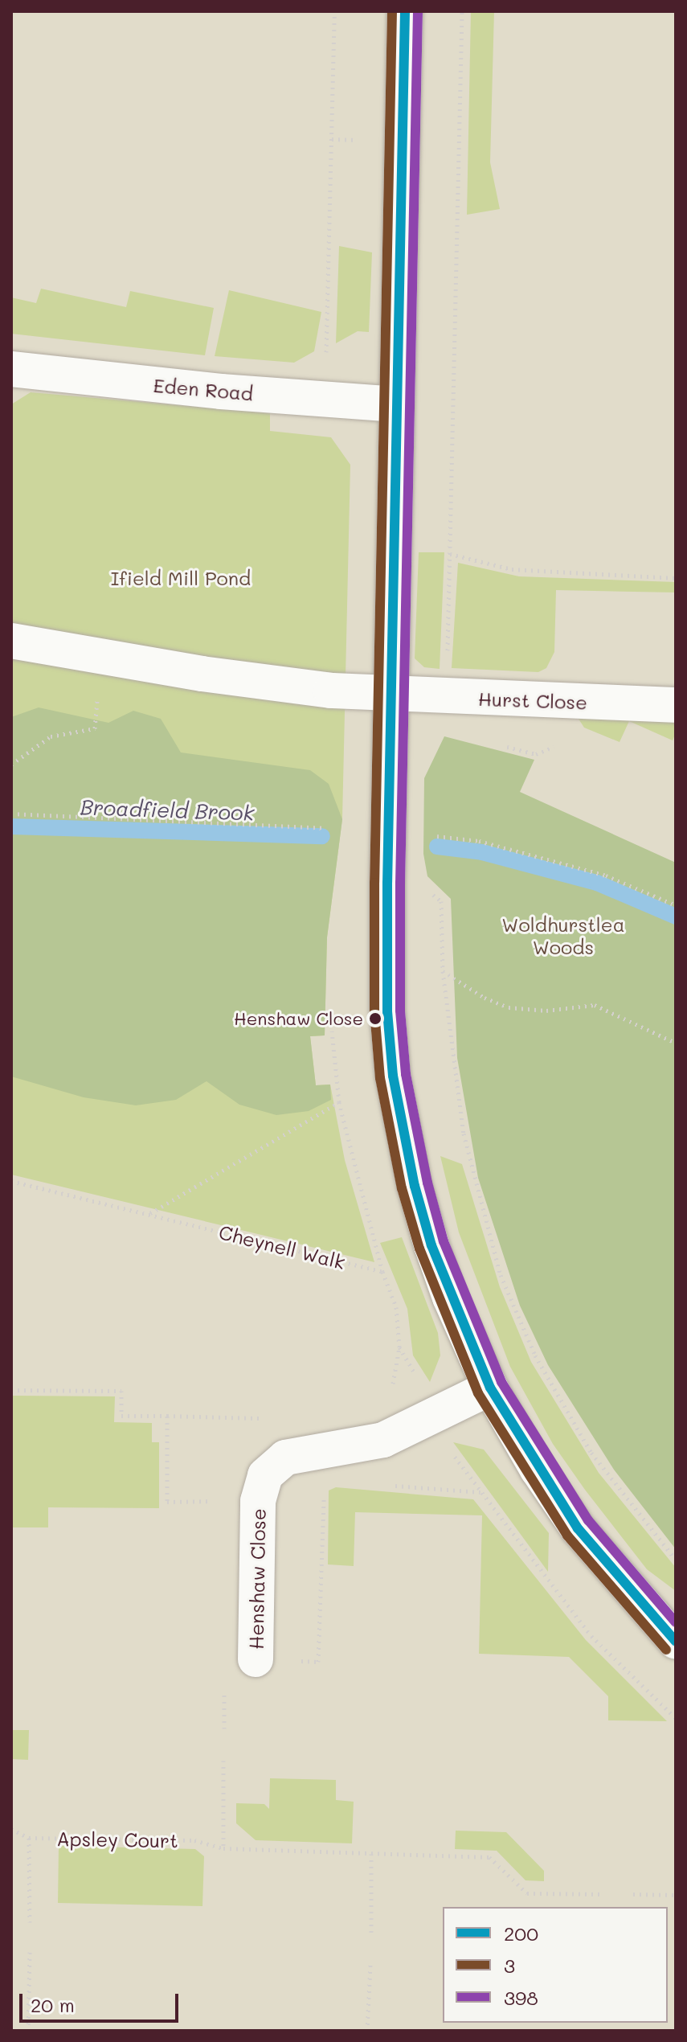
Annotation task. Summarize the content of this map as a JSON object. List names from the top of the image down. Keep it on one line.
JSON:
{"streets":{"street":["Eden Road","Hurst Close","Henshaw Close"],"path":["Cheynell Walk","Apsley Court"]},"water":["Broadfield Brook"],"parks":["Ifield Mill Pond","Woldhurstlea Woods"],"places":["Henshaw Close"],"lines":["transit line 200","transit line 3","transit line 398"],"legend":["200","3","398"],"scale_bar":"20 m"}
